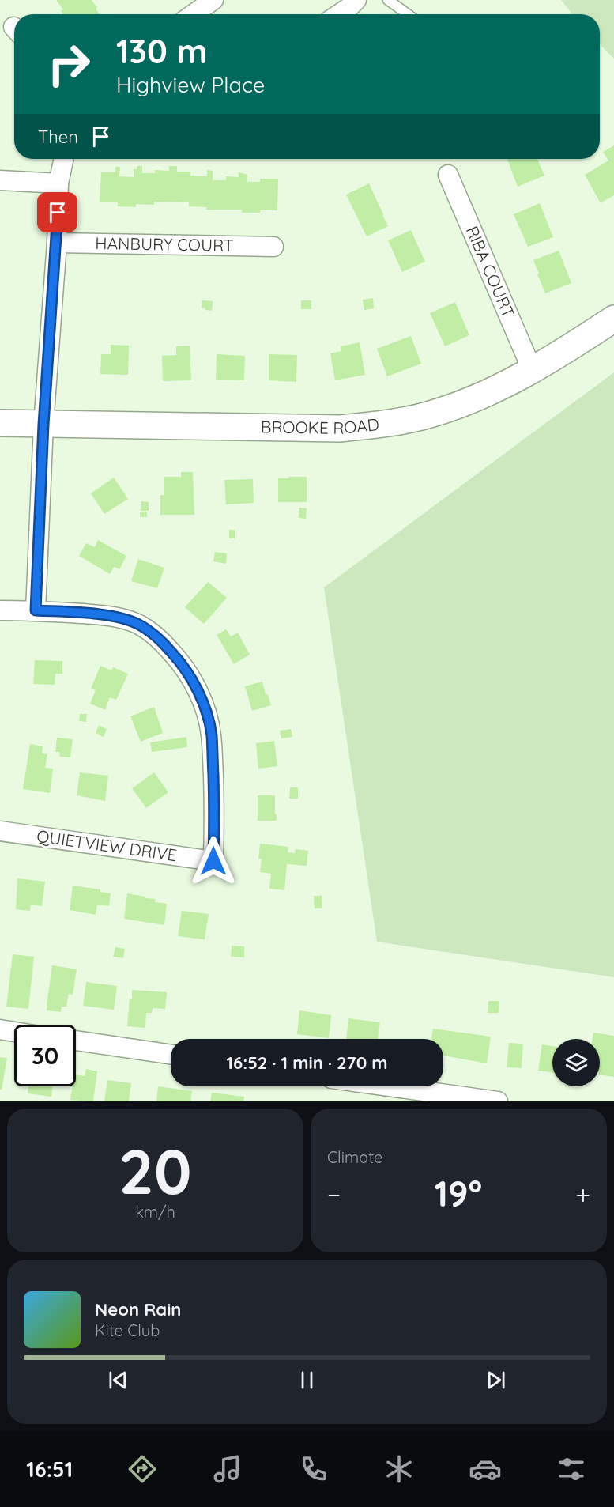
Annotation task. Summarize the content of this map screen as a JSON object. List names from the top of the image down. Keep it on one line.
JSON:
{"streets":{"street":["HANBURY COURT","RIBA COURT","BROOKE ROAD","QUIETVIEW DRIVE"]},"crossings":[["RIBA COURT","BROOKE ROAD"]],"page":{"turn":["130 m","Highview Place"],"then":"Then","limit":"30","trip":"16:52 · 1 min · 270 m","tile":[["20","km/h"],"Climate"],"heat":["−","19°","+"],"song":["Neon Rain","Kite Club"],"tabs":"16:51"}}
